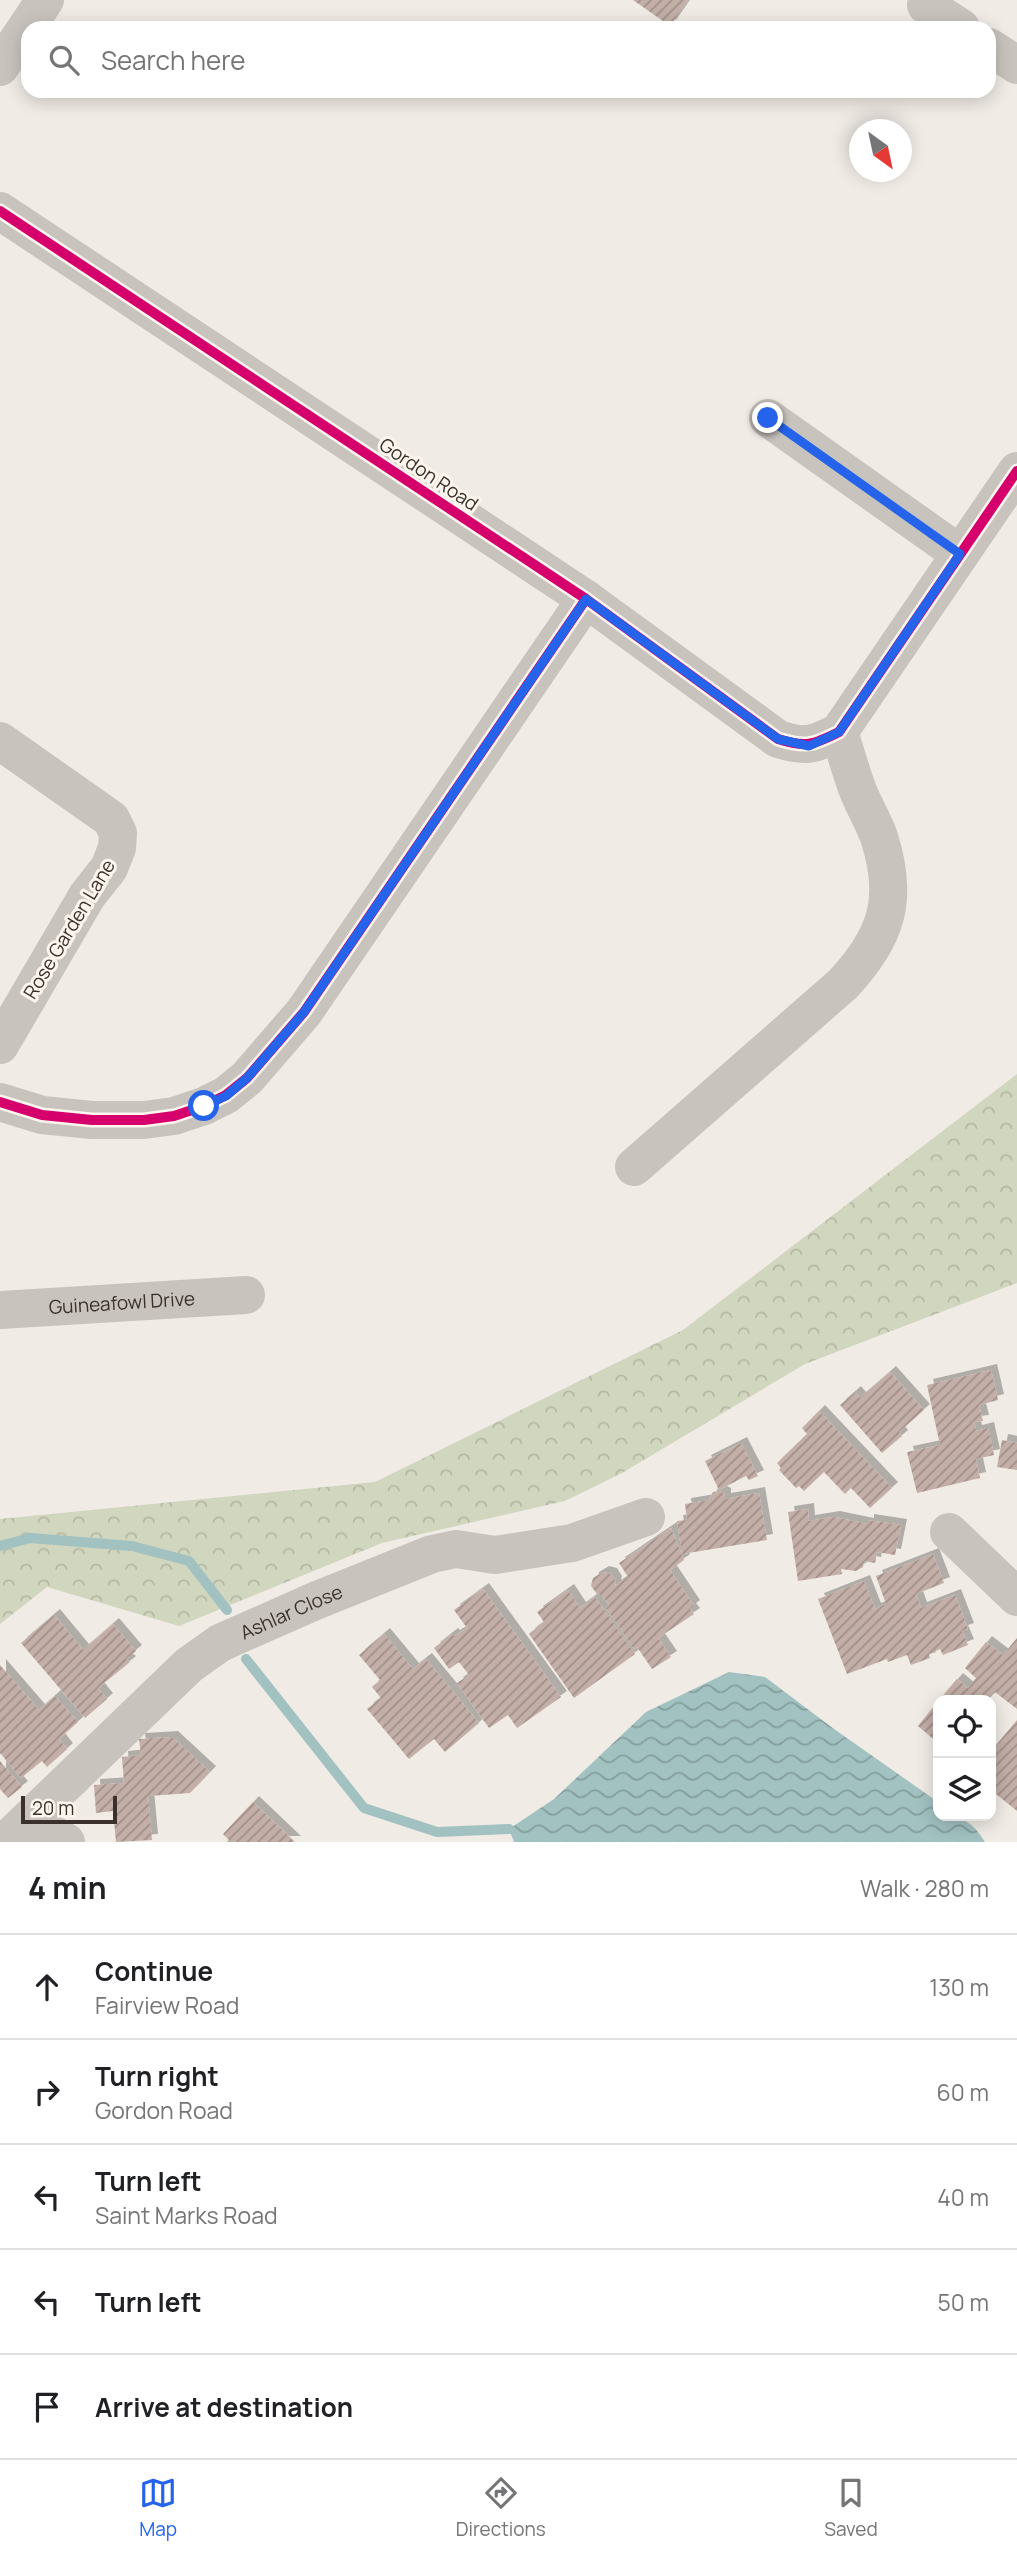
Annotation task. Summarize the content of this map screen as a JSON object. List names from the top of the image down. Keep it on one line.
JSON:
{"streets":{"street":["Gordon Road","Rose Garden Lane","Guineafowl Drive","Ashlar Close"]},"scale_bar":"20 m","north":"bottom right","page":{"search":"Search here","scale":"20 m","heading":["4 min","Walk · 280 m"],"list":[["Continue","Fairview Road","130 m"],["Turn right","Gordon Road","60 m"],["Turn left","Saint Marks Road","40 m"],["Turn left","50 m"],"Arrive at destination"],"nav":["Map","Directions","Saved"]}}
